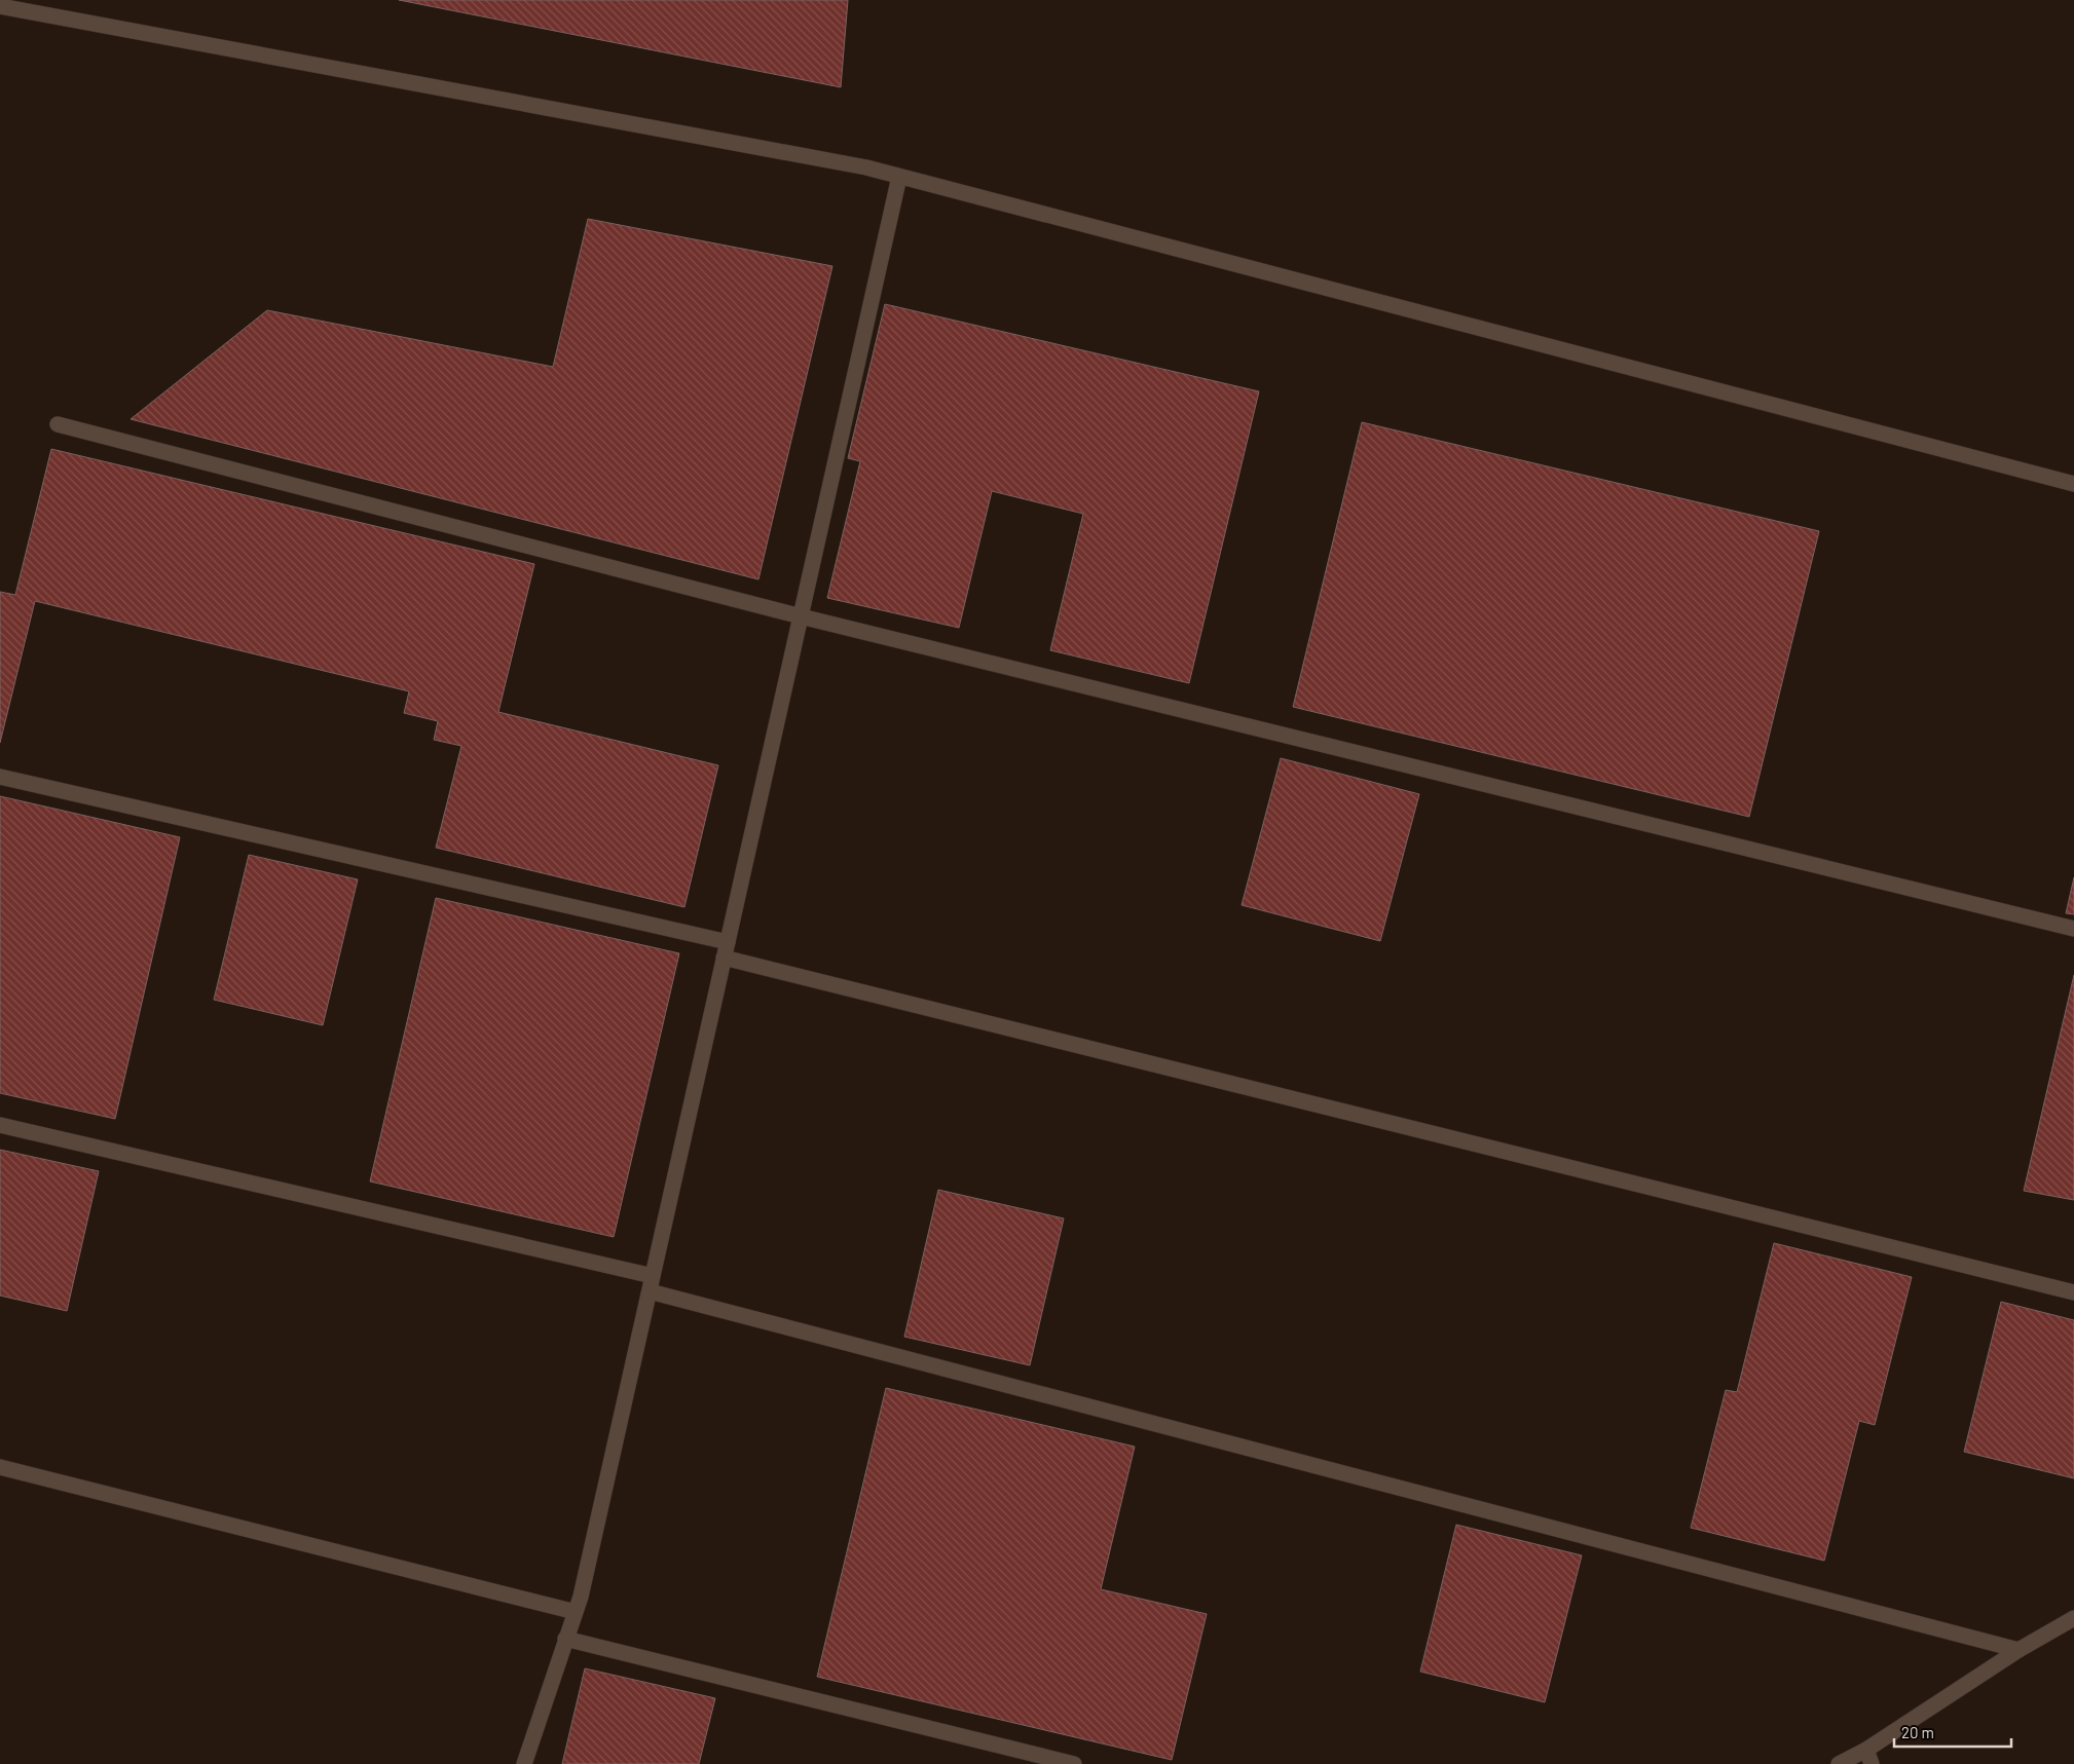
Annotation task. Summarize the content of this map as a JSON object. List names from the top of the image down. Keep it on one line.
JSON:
{"scale_bar":"20 m"}
